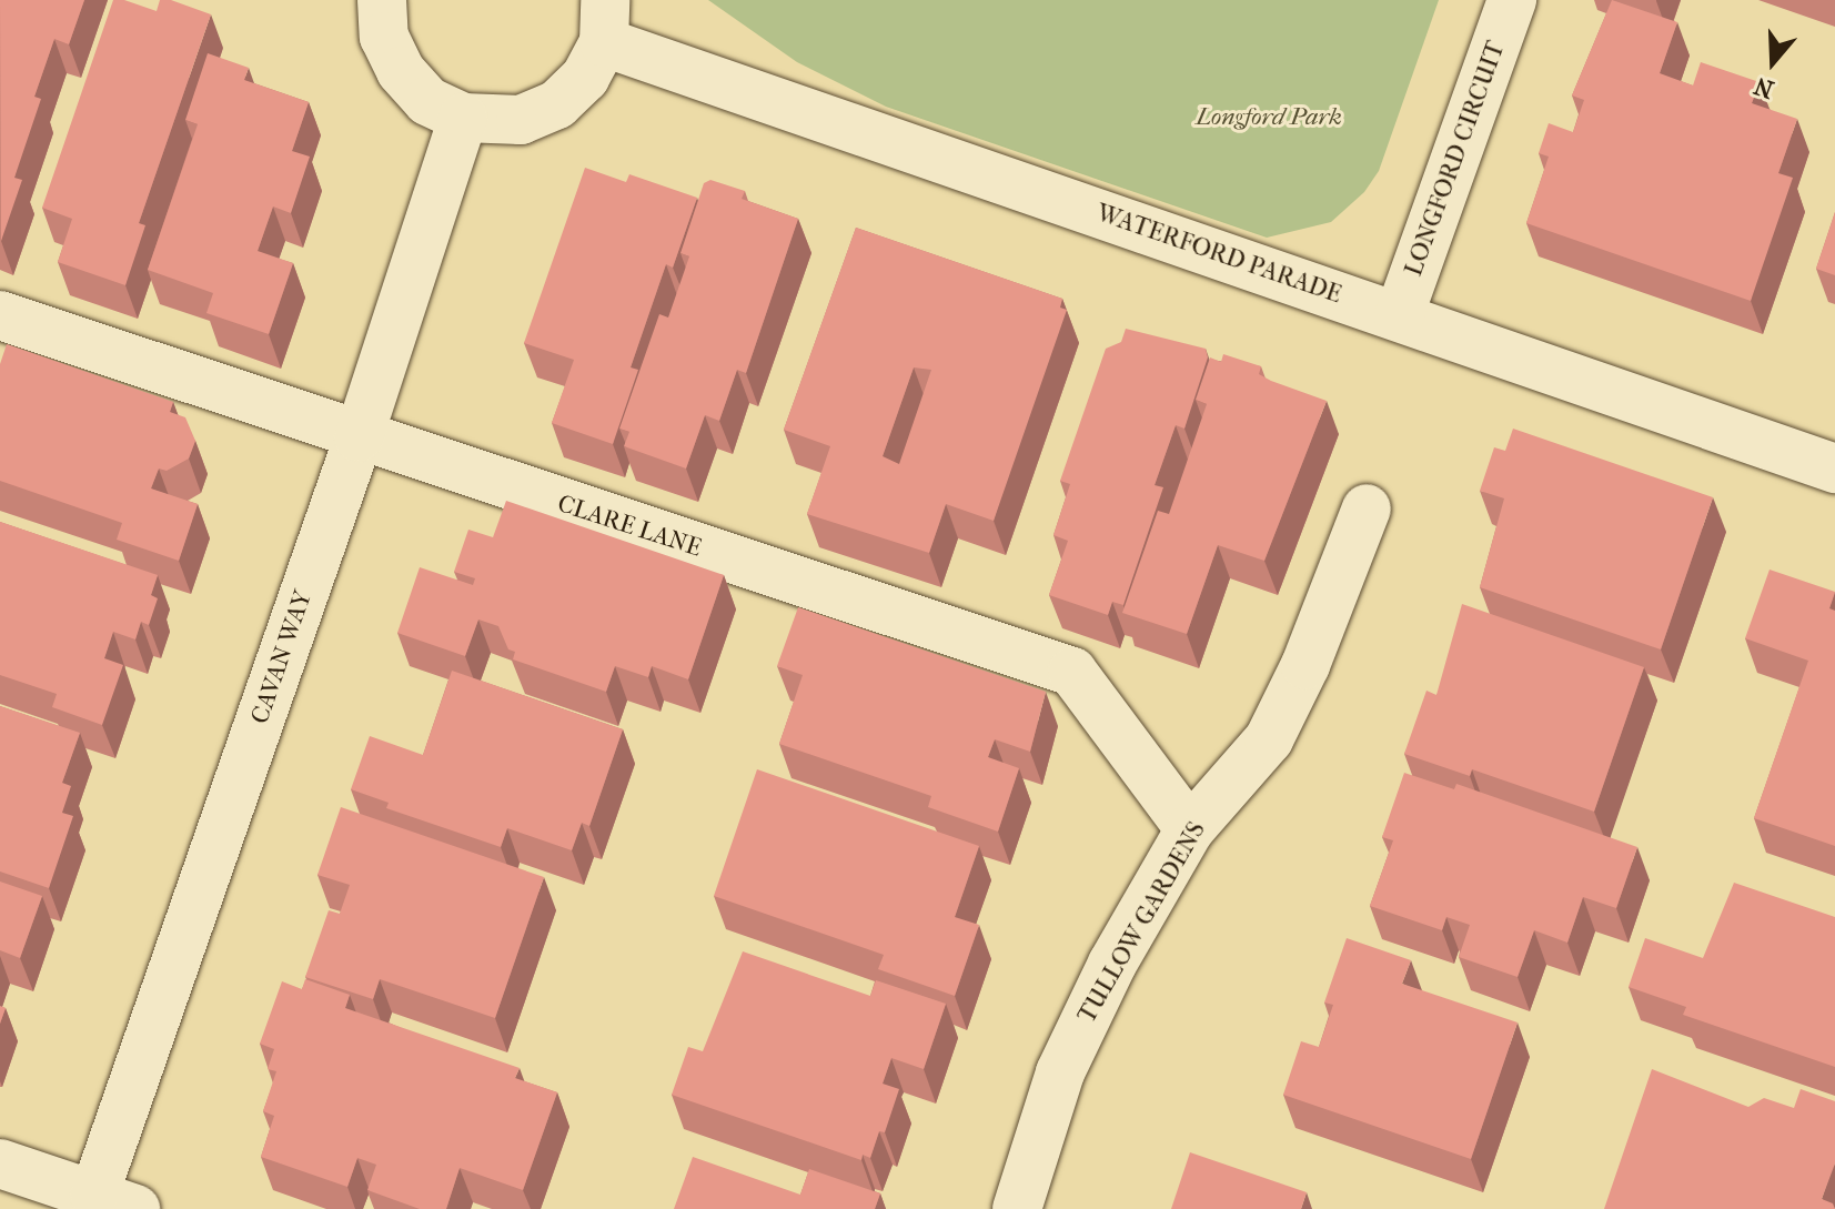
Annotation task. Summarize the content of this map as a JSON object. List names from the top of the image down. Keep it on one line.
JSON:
{"streets":{"street":["LONGFORD CIRCUIT","WATERFORD PARADE","CLARE LANE","CAVAN WAY","TULLOW GARDENS"]},"crossings":[["LONGFORD CIRCUIT","WATERFORD PARADE"],["CLARE LANE","CAVAN WAY"],["CLARE LANE","TULLOW GARDENS"]],"parks":["Longford Park"],"north":"bottom"}
